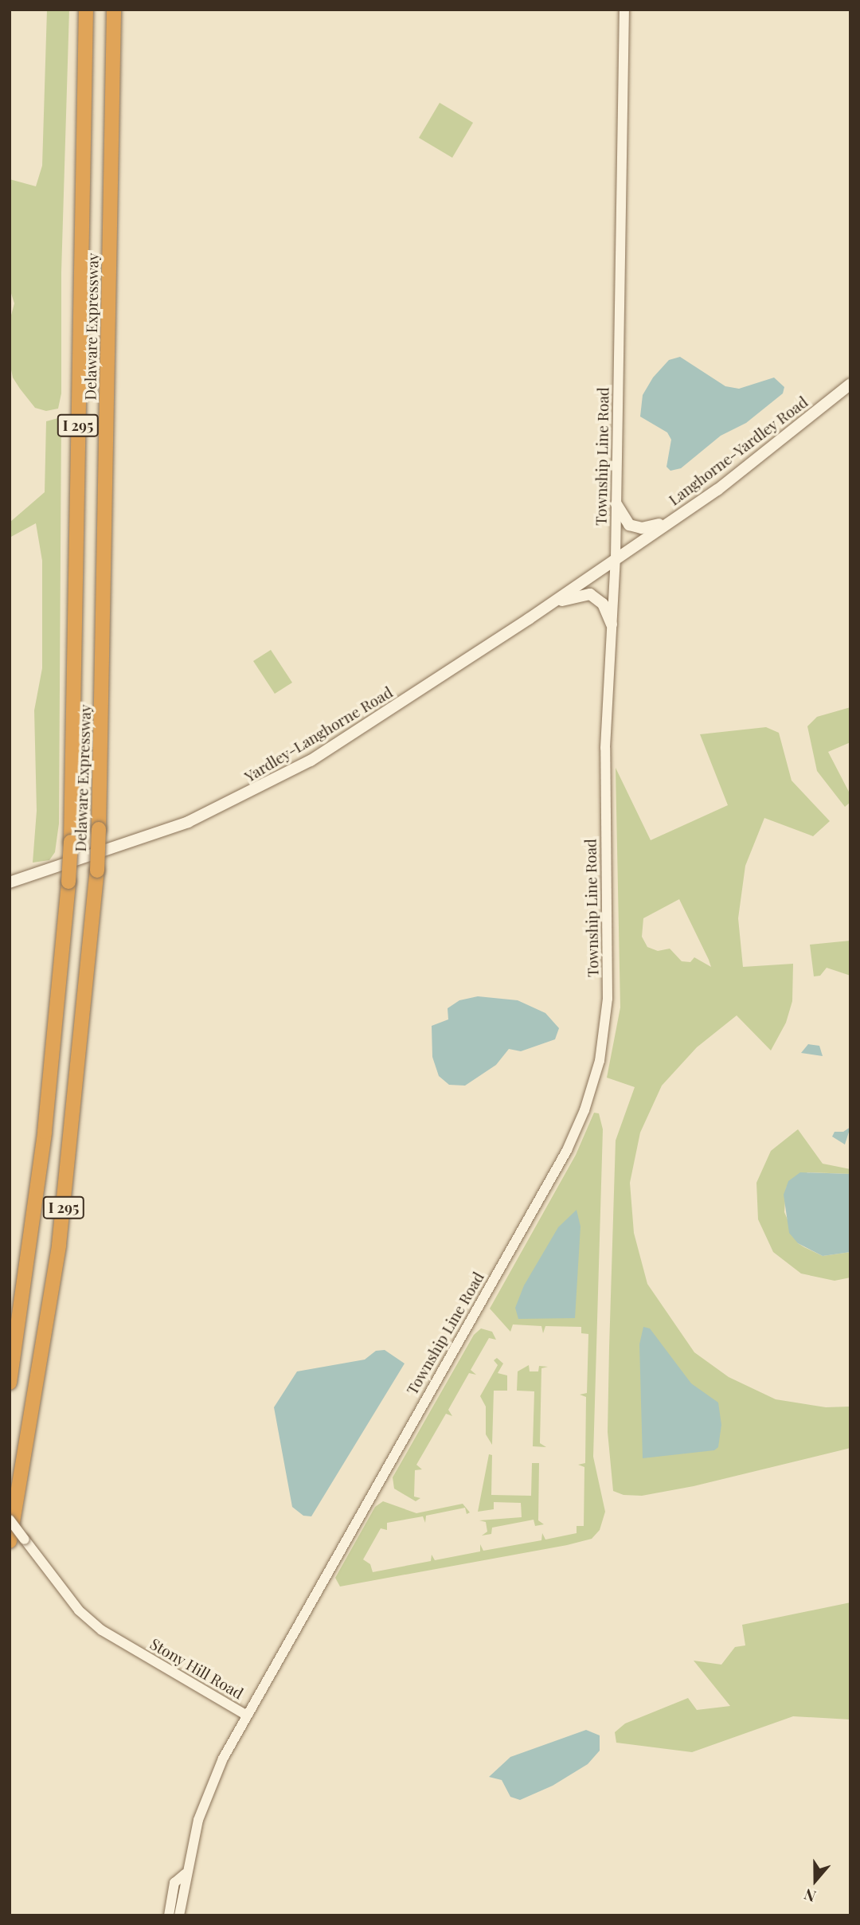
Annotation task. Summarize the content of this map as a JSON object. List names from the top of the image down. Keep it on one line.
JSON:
{"streets":{"highway":["Delaware Expressway","I 295"],"main road":["Langhorne-Yardley Road","Yardley-Langhorne Road"],"street":["Township Line Road","Stony Hill Road"]},"crossings":[["Langhorne-Yardley Road","Township Line Road"],["Langhorne-Yardley Road","Yardley-Langhorne Road"],["Township Line Road","Yardley-Langhorne Road"],["Township Line Road","Stony Hill Road"]],"north":"bottom"}
